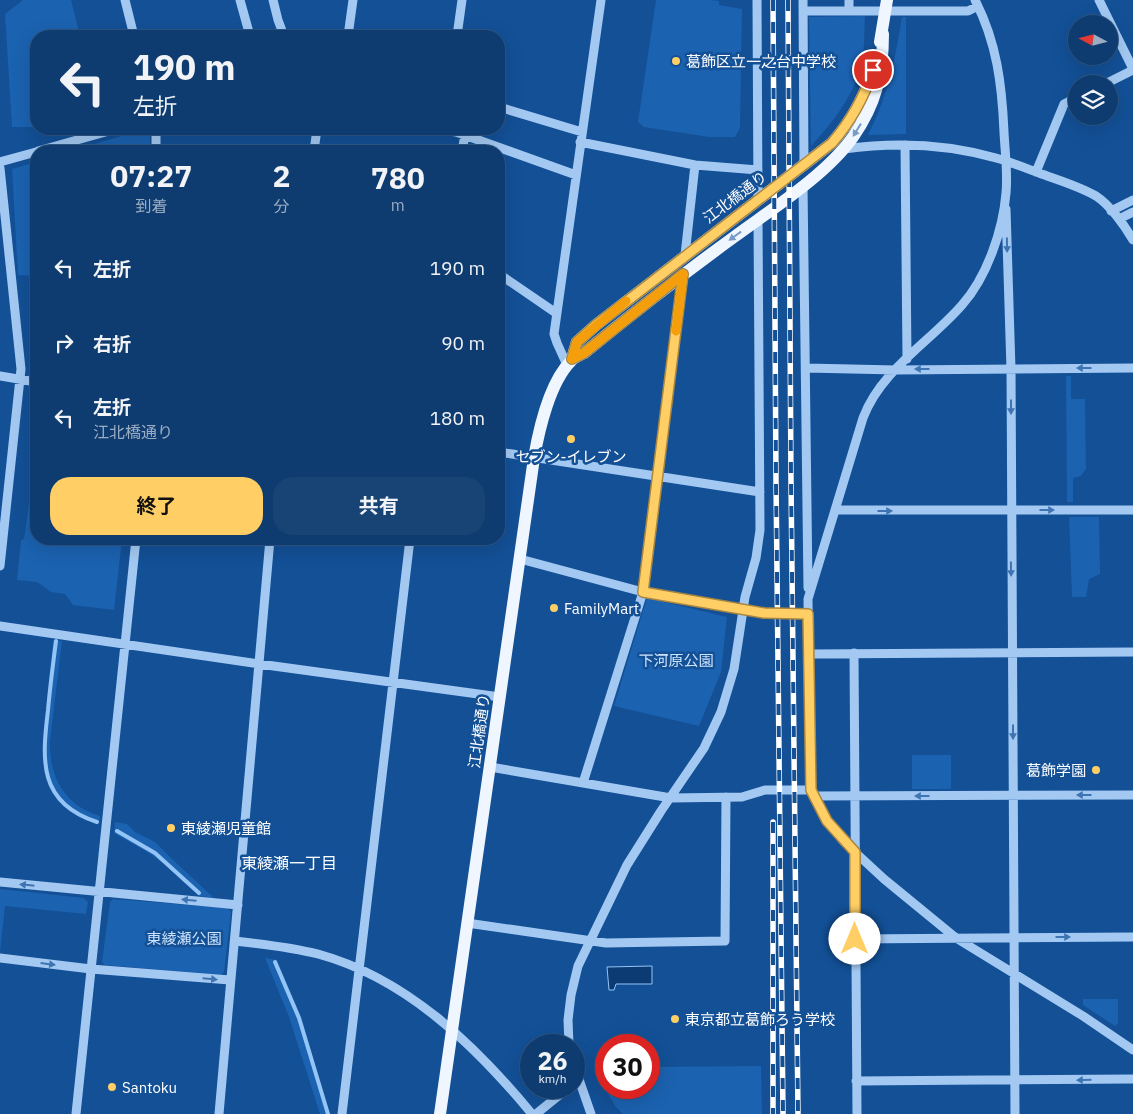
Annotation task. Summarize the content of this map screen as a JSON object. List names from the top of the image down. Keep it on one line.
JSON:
{"streets":{"main road":["江北橋通り"]},"districts":["東綾瀬一丁目"],"parks":["下河原公園","東綾瀬公園"],"places":["葛飾区立一之台中学校","セブン-イレブン","FamilyMart","葛飾学園","東綾瀬児童館","東京都立葛飾ろう学校","Santoku"],"north":"left","page":{"turn":["190 m","左折"],"eta":["07:27","到着","2","分","780","m"],"list":[{"name":"左折","value":"190 m"},{"name":"右折","value":"90 m"},{"name":"左折","note":"江北橋通り","value":"180 m"}],"buttons":["終了","共有"],"speed":"26 km/h","limit":"30"}}
